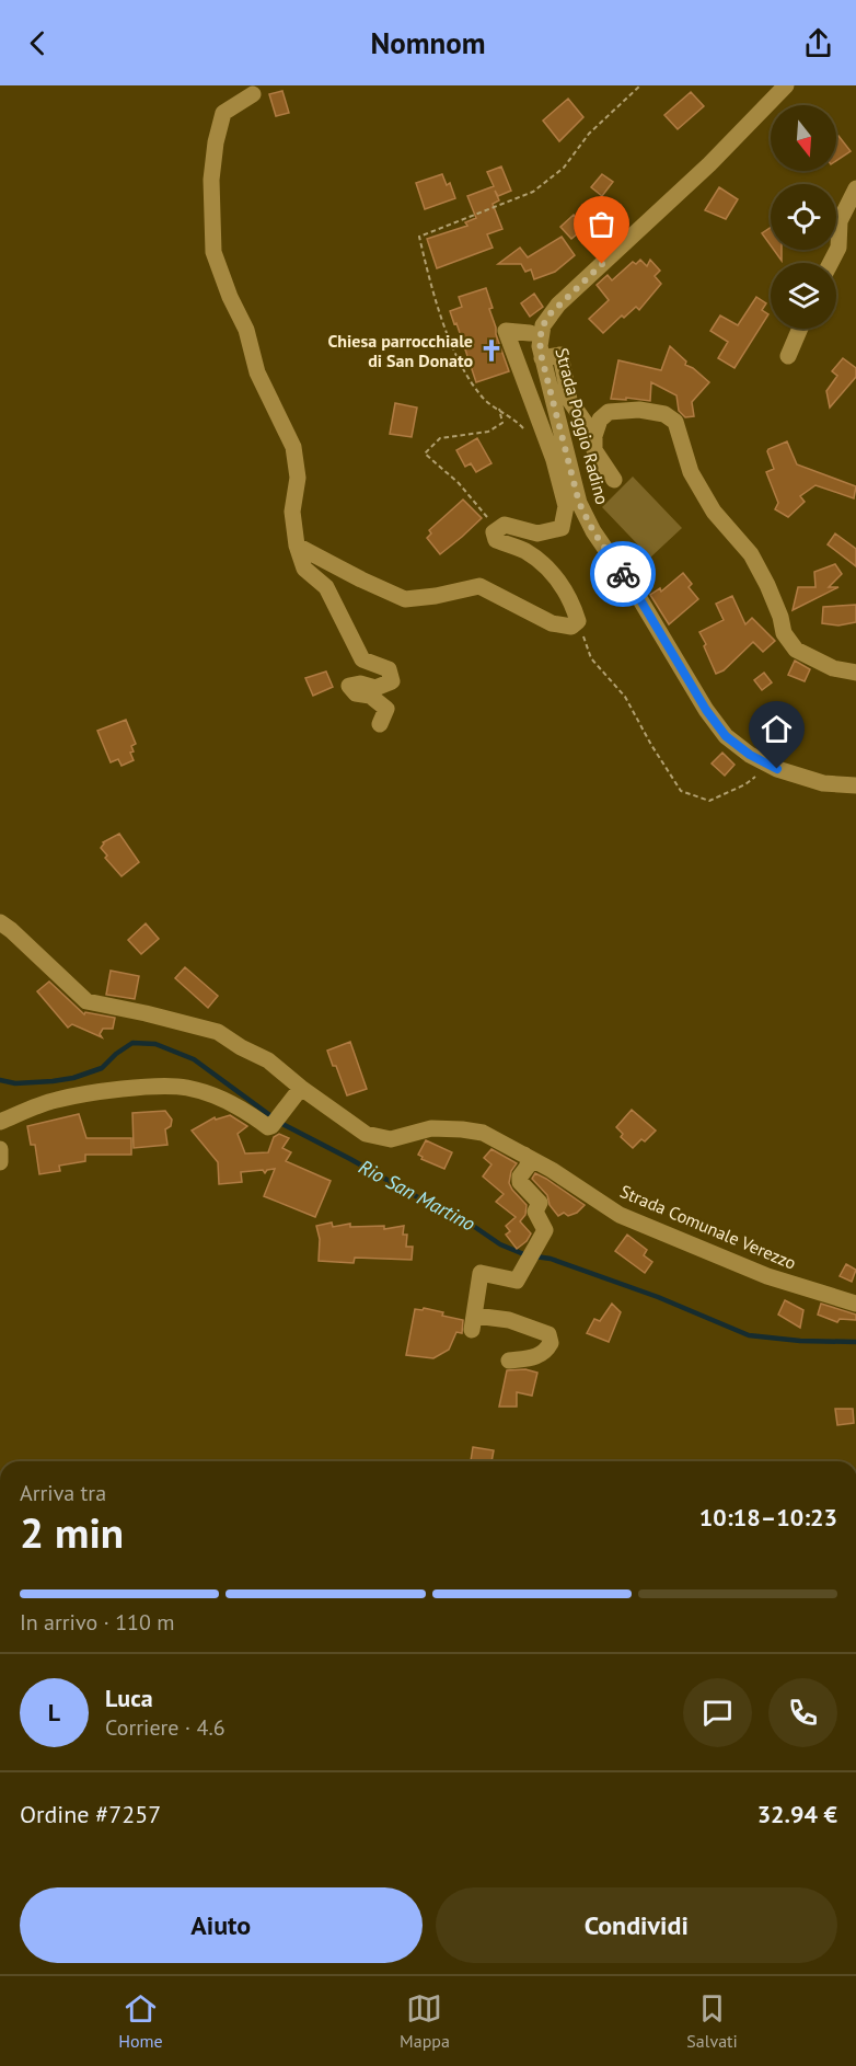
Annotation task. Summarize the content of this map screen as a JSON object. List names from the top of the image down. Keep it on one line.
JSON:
{"streets":{"street":["Strada Poggio Radino","Strada Comunale Verezzo"]},"water":["Rio San Martino"],"places":{"church":["Chiesa parrocchiale di San Donato"]},"north":"bottom","page":{"header":"Nomnom","heading":["2 min","Arriva tra","10:18–10:23"],"panel":["Luca","Corriere · 4.6","Ordine #7257","32.94 €"],"bar":"In arrivo · 110 m","round":"L","buttons":["Aiuto","Condividi"],"tabs":["Home","Mappa","Salvati"]}}
